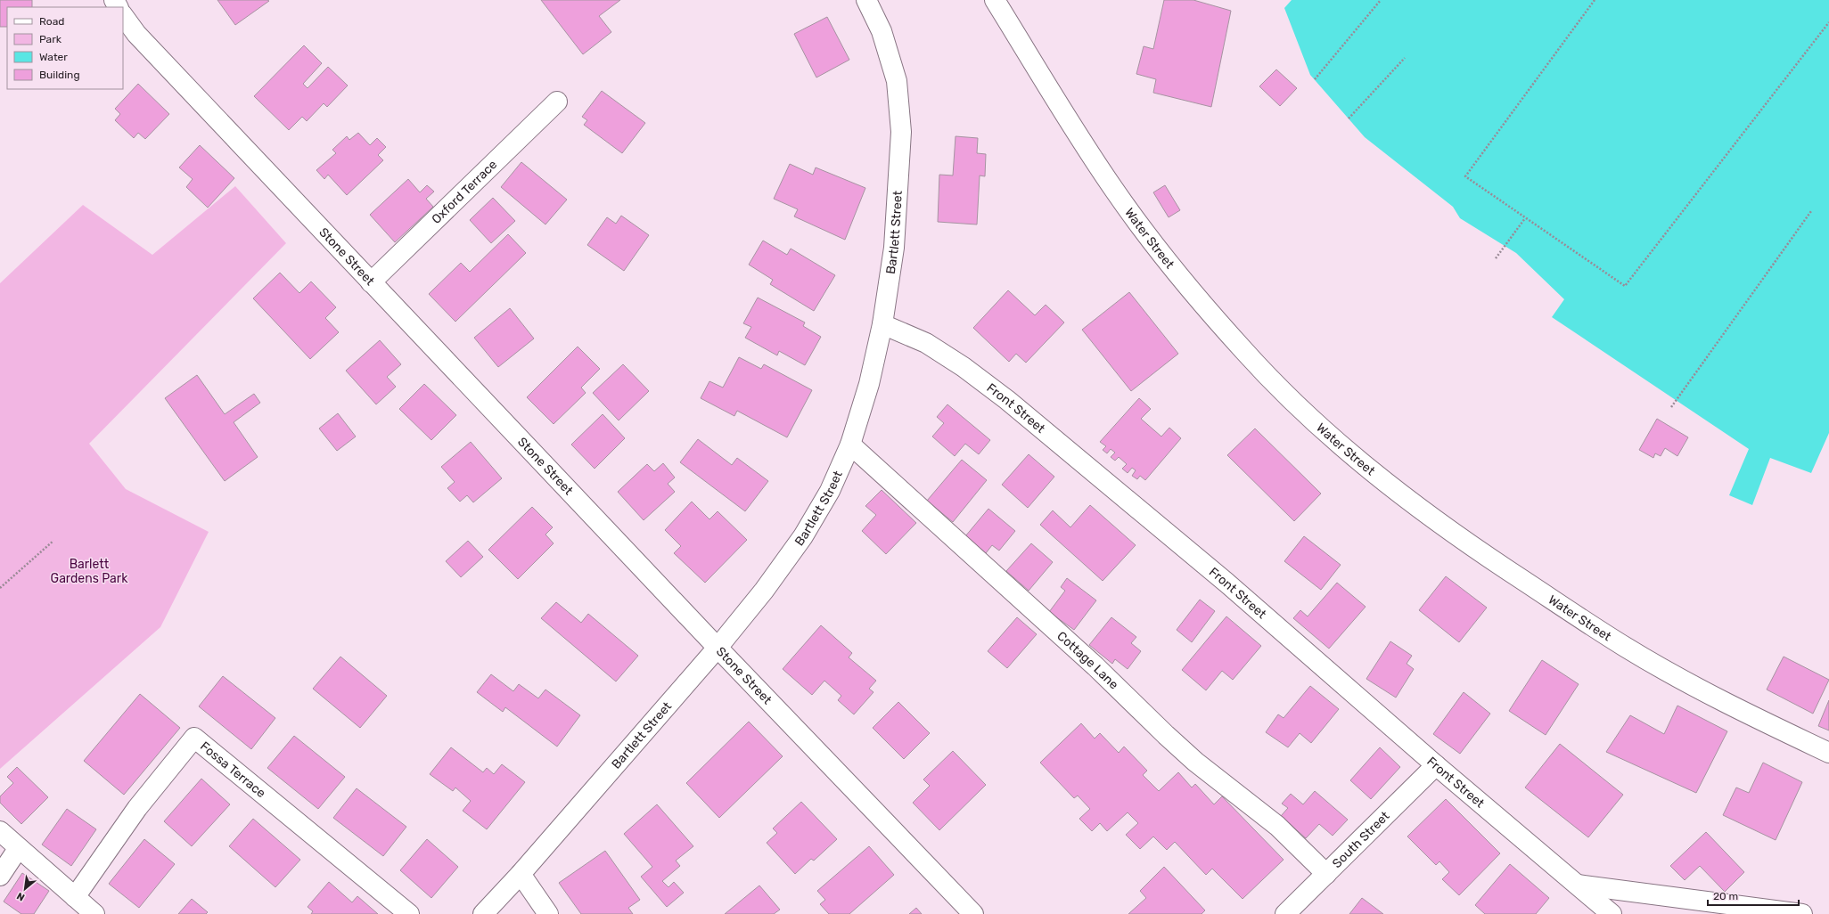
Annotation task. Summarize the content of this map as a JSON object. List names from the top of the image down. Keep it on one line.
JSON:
{"streets":{"street":["Oxford Terrace","Bartlett Street","Water Street","Stone Street","Front Street","Cottage Lane","Fossa Terrace","South Street"]},"crossings":[["Oxford Terrace","Stone Street"],["Bartlett Street","Stone Street"],["Bartlett Street","Front Street"],["Bartlett Street","Cottage Lane"],["Front Street","South Street"],["Cottage Lane","South Street"]],"parks":["Barlett Gardens Park"],"legend":["Road","Park","Water","Building"],"scale_bar":"20 m","north":"bottom left"}
